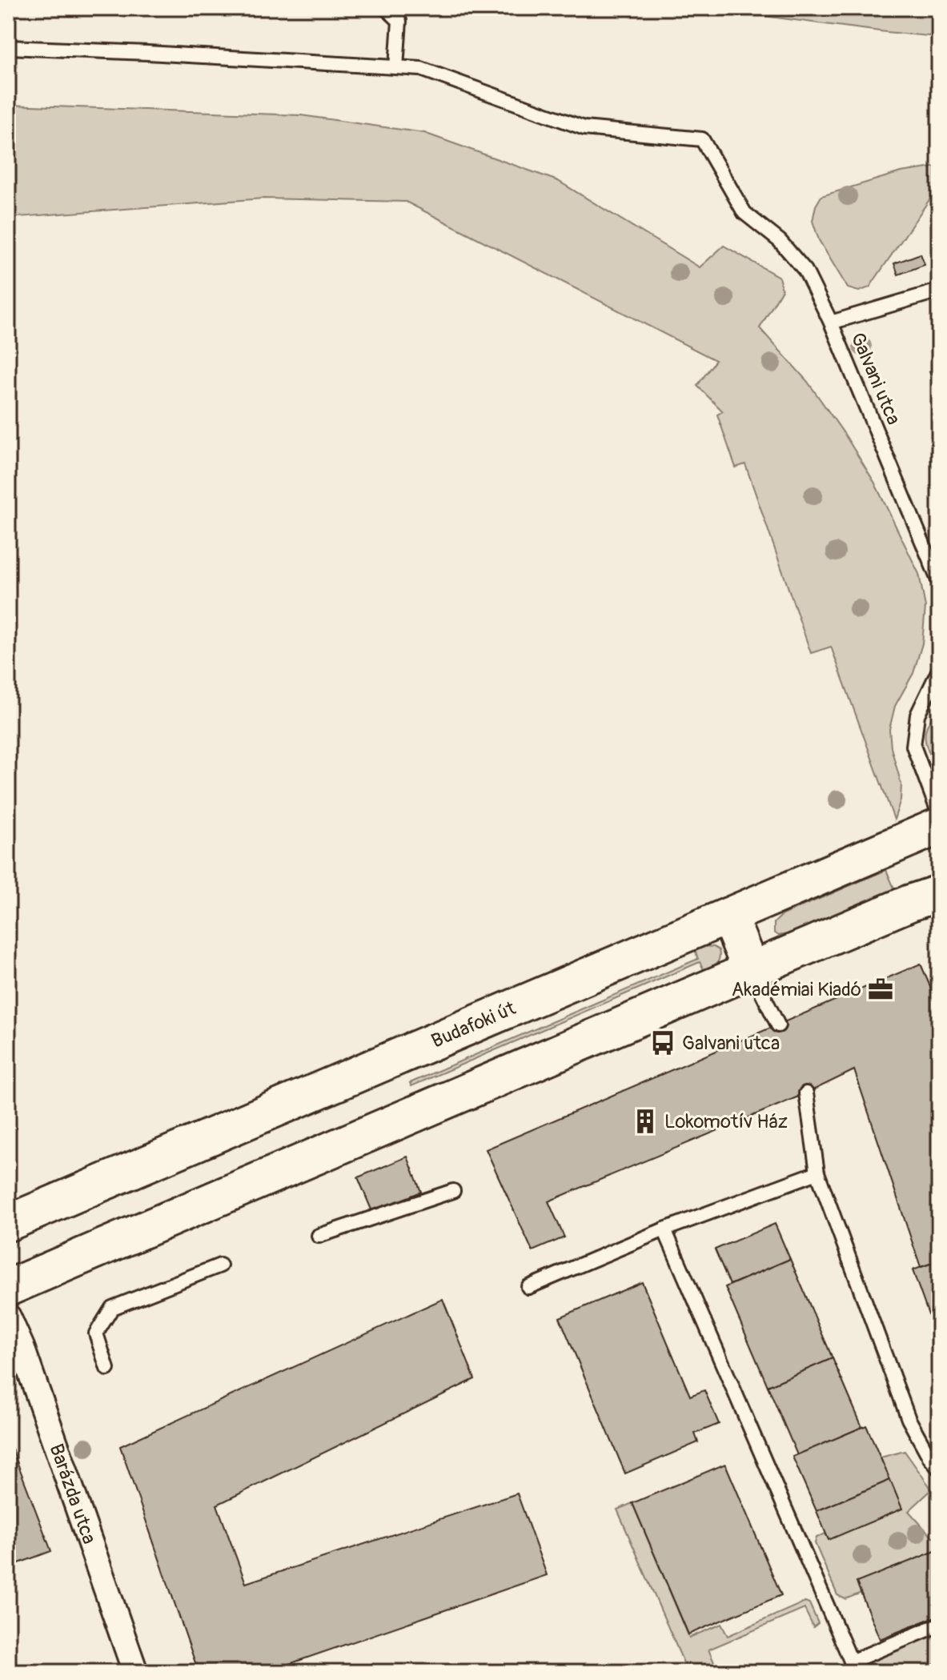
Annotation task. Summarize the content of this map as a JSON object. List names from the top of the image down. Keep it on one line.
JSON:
{"streets":{"main road":["Budafoki út"],"street":["Barázda utca"],"lane":["Galvani utca"]},"places":{"office":["Akadémiai Kiadó"],"bus stop":["Galvani utca"],"building":["Lokomotív Ház"]}}
